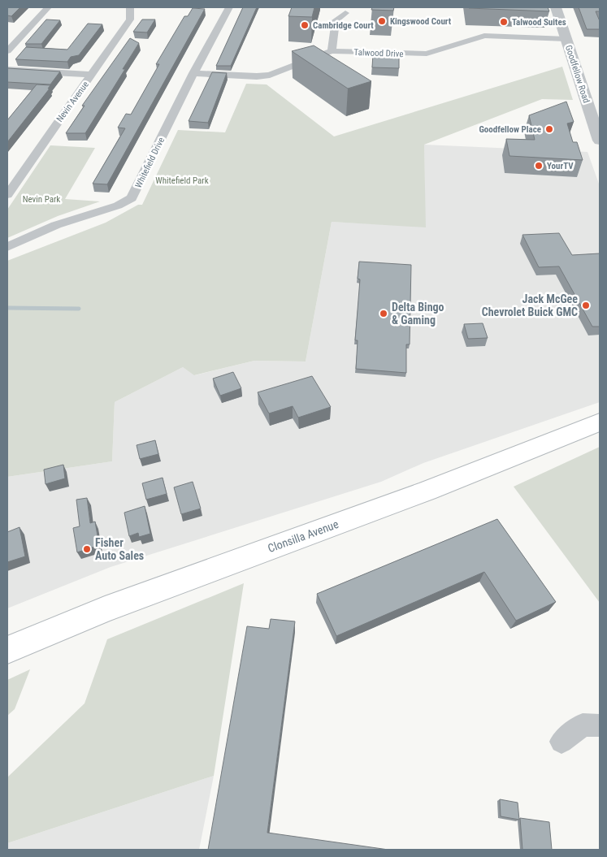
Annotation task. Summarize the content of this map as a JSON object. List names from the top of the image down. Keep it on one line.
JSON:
{"streets":{"main road":["Clonsilla Avenue"],"street":["Talwood Drive","Goodfellow Road","Nevin Avenue","Whitefield Drive"]},"crossings":[["Talwood Drive","Goodfellow Road"],["Talwood Drive","Whitefield Drive"]],"parks":["Whitefield Park","Nevin Park"],"places":["Kingswood Court","Talwood Suites","Cambridge Court","Goodfellow Place","YourTV","Jack McGee Chevrolet Buick GMC","Delta Bingo & Gaming","Fisher Auto Sales"]}
